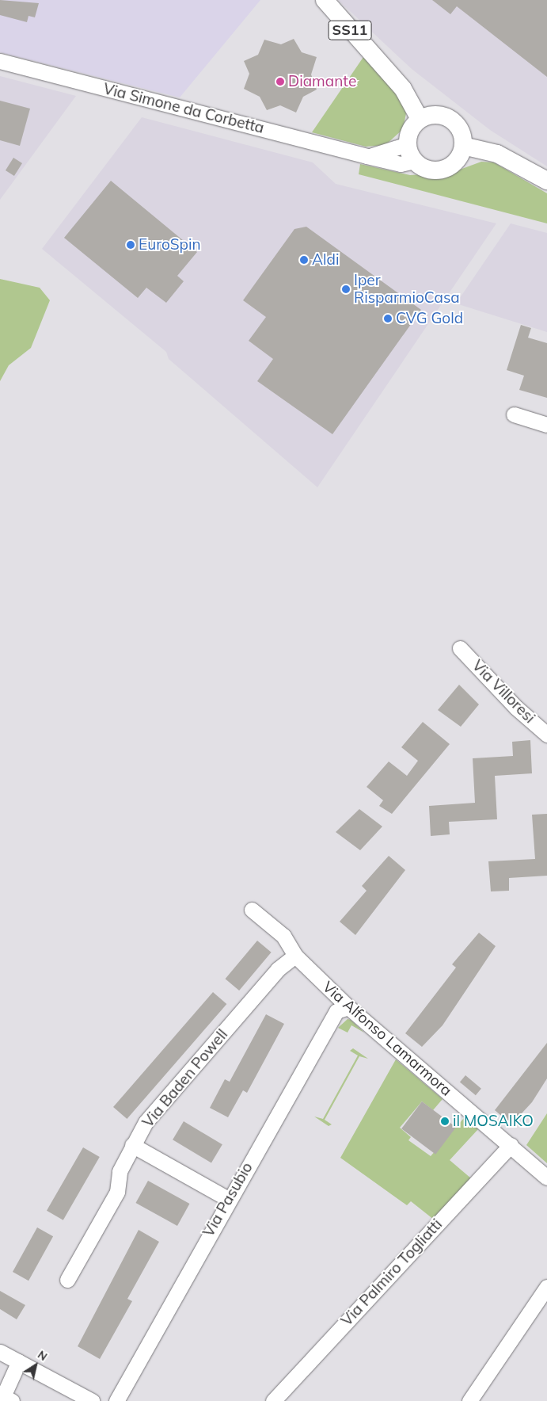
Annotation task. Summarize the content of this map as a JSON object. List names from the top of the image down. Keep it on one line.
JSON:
{"streets":{"main road":["SS11"],"street":["Via Simone da Corbetta","Via Villoresi","Via Alfonso Lamarmora","Via Baden Powell","Via Pasubio","Via Palmiro Togliatti"]},"crossings":[["SS11","Via Simone da Corbetta"],["Via Alfonso Lamarmora","Via Baden Powell"],["Via Alfonso Lamarmora","Via Pasubio"],["Via Alfonso Lamarmora","Via Palmiro Togliatti"]],"places":["Diamante","EuroSpin","Aldi","Iper RisparmioCasa","CVG Gold","il MOSAIKO"],"north":"top right"}
